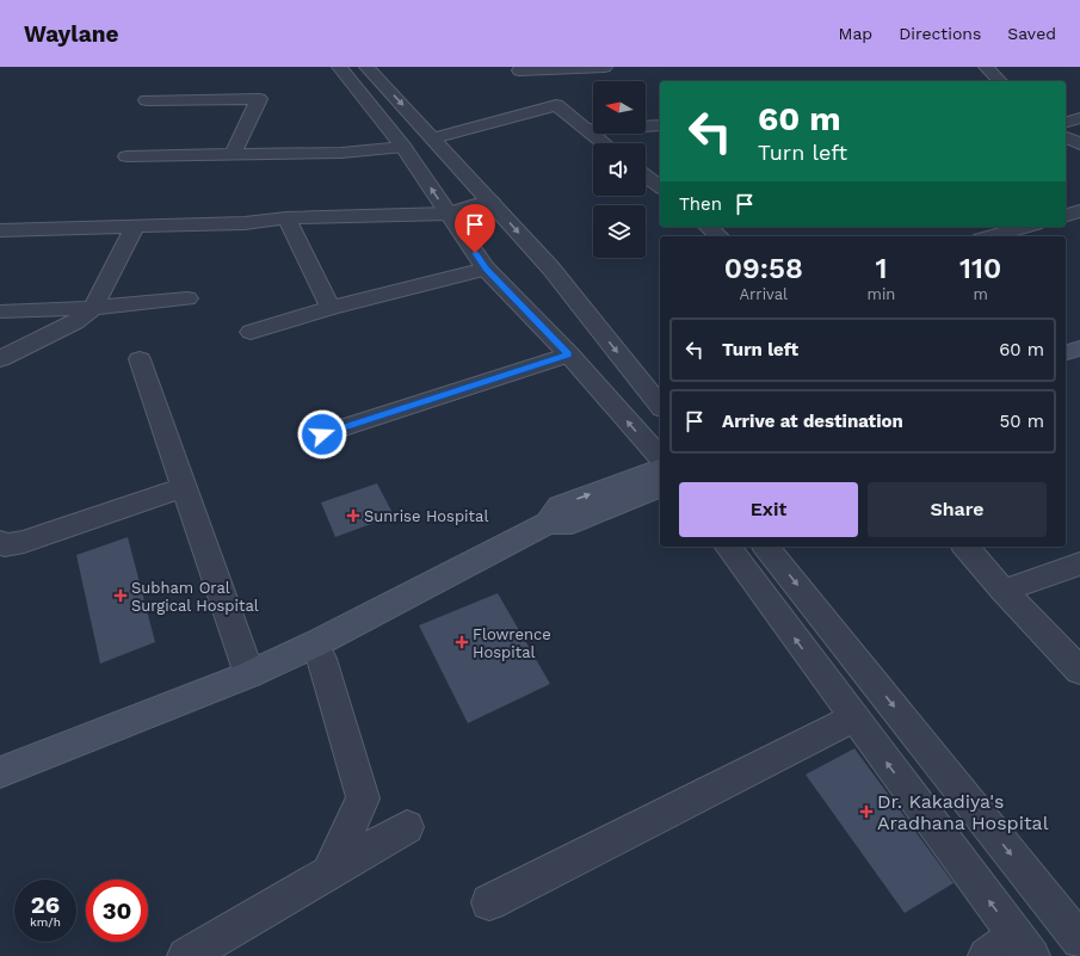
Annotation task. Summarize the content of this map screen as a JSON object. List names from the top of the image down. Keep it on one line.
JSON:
{"places":{"health":["Sunrise Hospital","Subham Oral Surgical Hospital","Flowrence Hospital","Dr. Kakadiya's Aradhana Hospital"]},"north":"left","page":{"header":"Waylane","nav":["Map","Directions","Saved"],"turn":["60 m","Turn left"],"then":"Then","eta":["09:58","Arrival","1","min","110","m"],"list":[{"name":"Turn left","value":"60 m"},{"name":"Arrive at destination","value":"50 m"}],"buttons":["Exit","Share"],"speed":"26 km/h","limit":"30"}}
